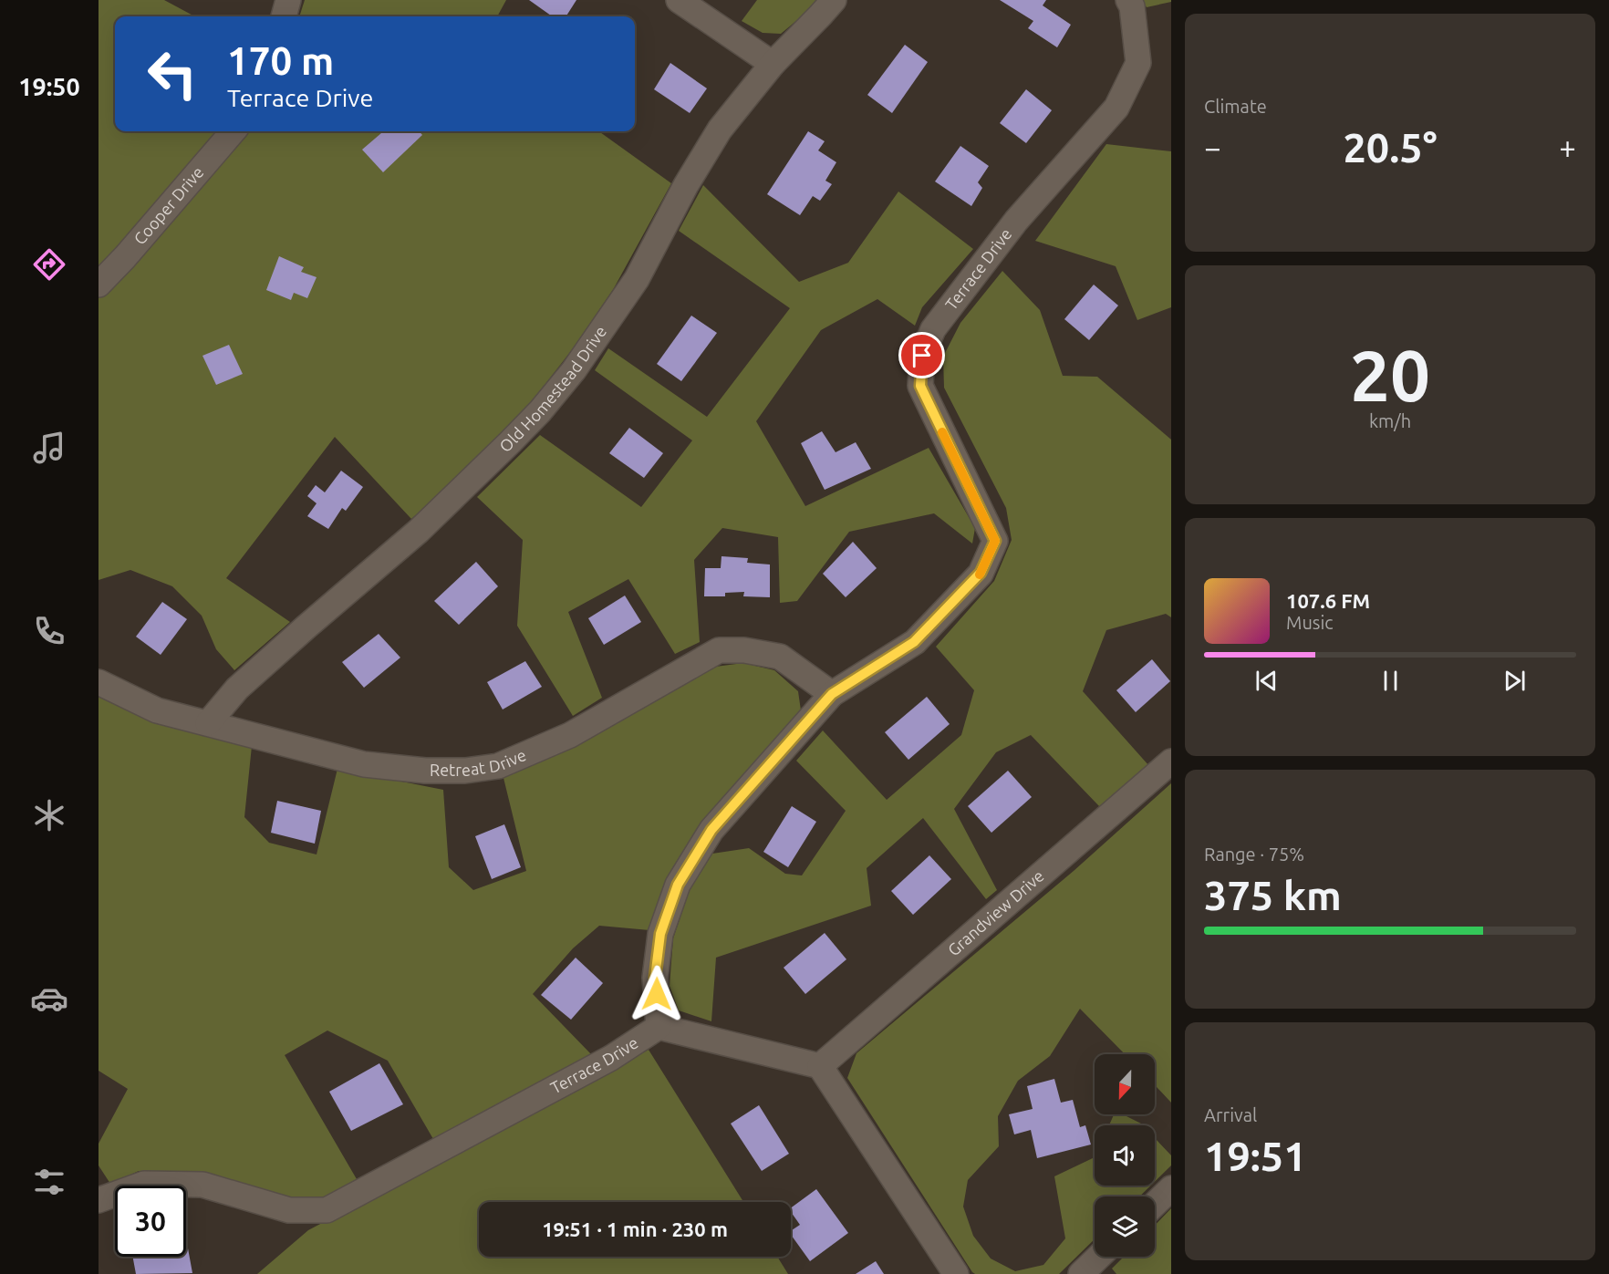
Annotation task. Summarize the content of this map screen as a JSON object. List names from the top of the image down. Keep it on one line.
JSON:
{"streets":{"street":["Cooper Drive","Terrace Drive","Old Homestead Drive","Retreat Drive","Grandview Drive"]},"crossings":[["Terrace Drive","Retreat Drive"],["Old Homestead Drive","Retreat Drive"]],"north":"bottom","page":{"tabs":"19:50","tile":["Climate",["20","km/h"],["Range · 75%","375 km"],["Arrival","19:51"]],"turn":["170 m","Terrace Drive"],"heat":["−","20.5°","+"],"song":["107.6 FM","Music"],"limit":"30","trip":"19:51 · 1 min · 230 m"}}
